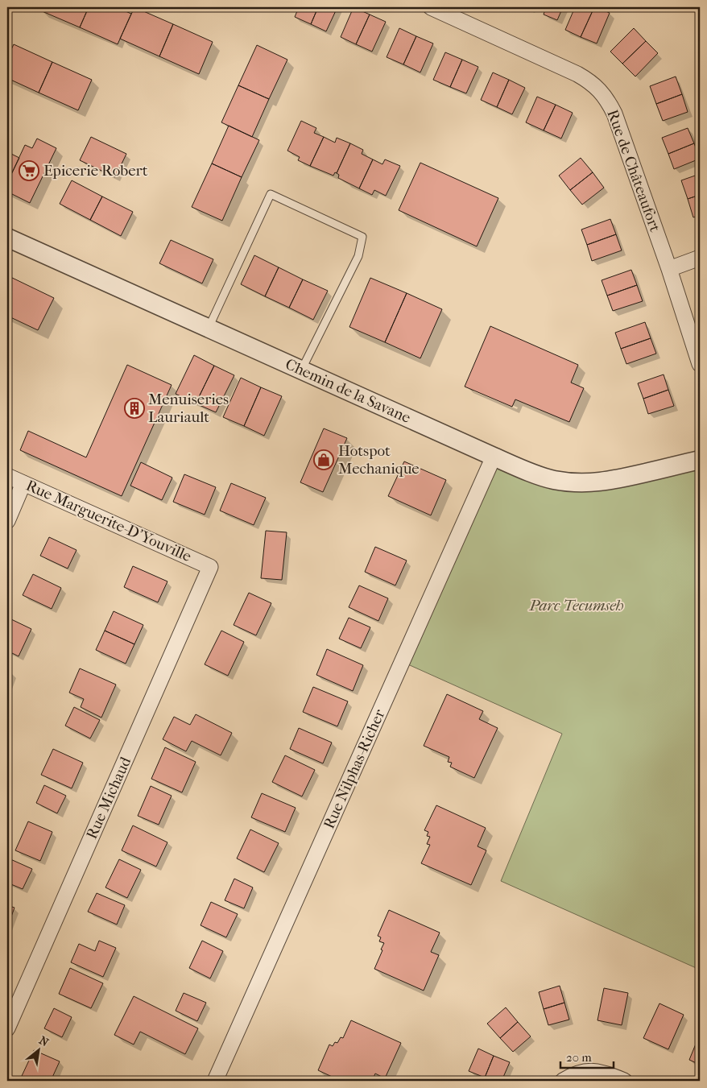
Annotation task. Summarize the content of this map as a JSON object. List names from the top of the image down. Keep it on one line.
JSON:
{"streets":{"street":["Rue de Châteaufort","Chemin de la Savane","Rue Marguerite-D'Youville","Rue Nilphas-Richer","Rue Michaud"]},"crossings":[["Chemin de la Savane","Rue Nilphas-Richer"],["Rue Marguerite-D'Youville","Rue Michaud"]],"parks":["Parc Tecumseh"],"places":{"supermarket":["Epicerie Robert"],"building":["Menuiseries Lauriault"],"shop":["Hotspot Mechanique"]},"scale_bar":"20 m","north":"top right"}
